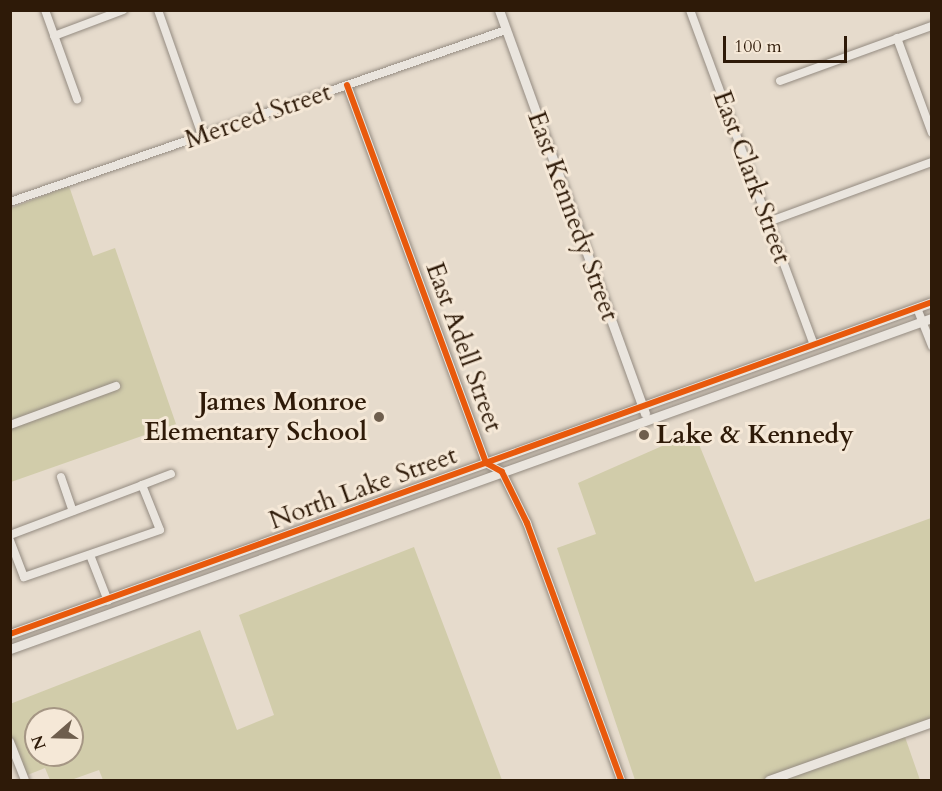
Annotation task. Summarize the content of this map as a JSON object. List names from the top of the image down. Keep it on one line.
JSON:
{"streets":{"street":["Merced Street","East Clark Street","East Kennedy Street","East Adell Street","North Lake Street"]},"crossings":[["Merced Street","East Kennedy Street"],["Merced Street","East Adell Street"],["East Clark Street","North Lake Street"],["East Kennedy Street","North Lake Street"],["East Adell Street","North Lake Street"]],"places":["James Monroe Elementary School","Lake & Kennedy"],"scale_bar":"100 m","north":"left"}
